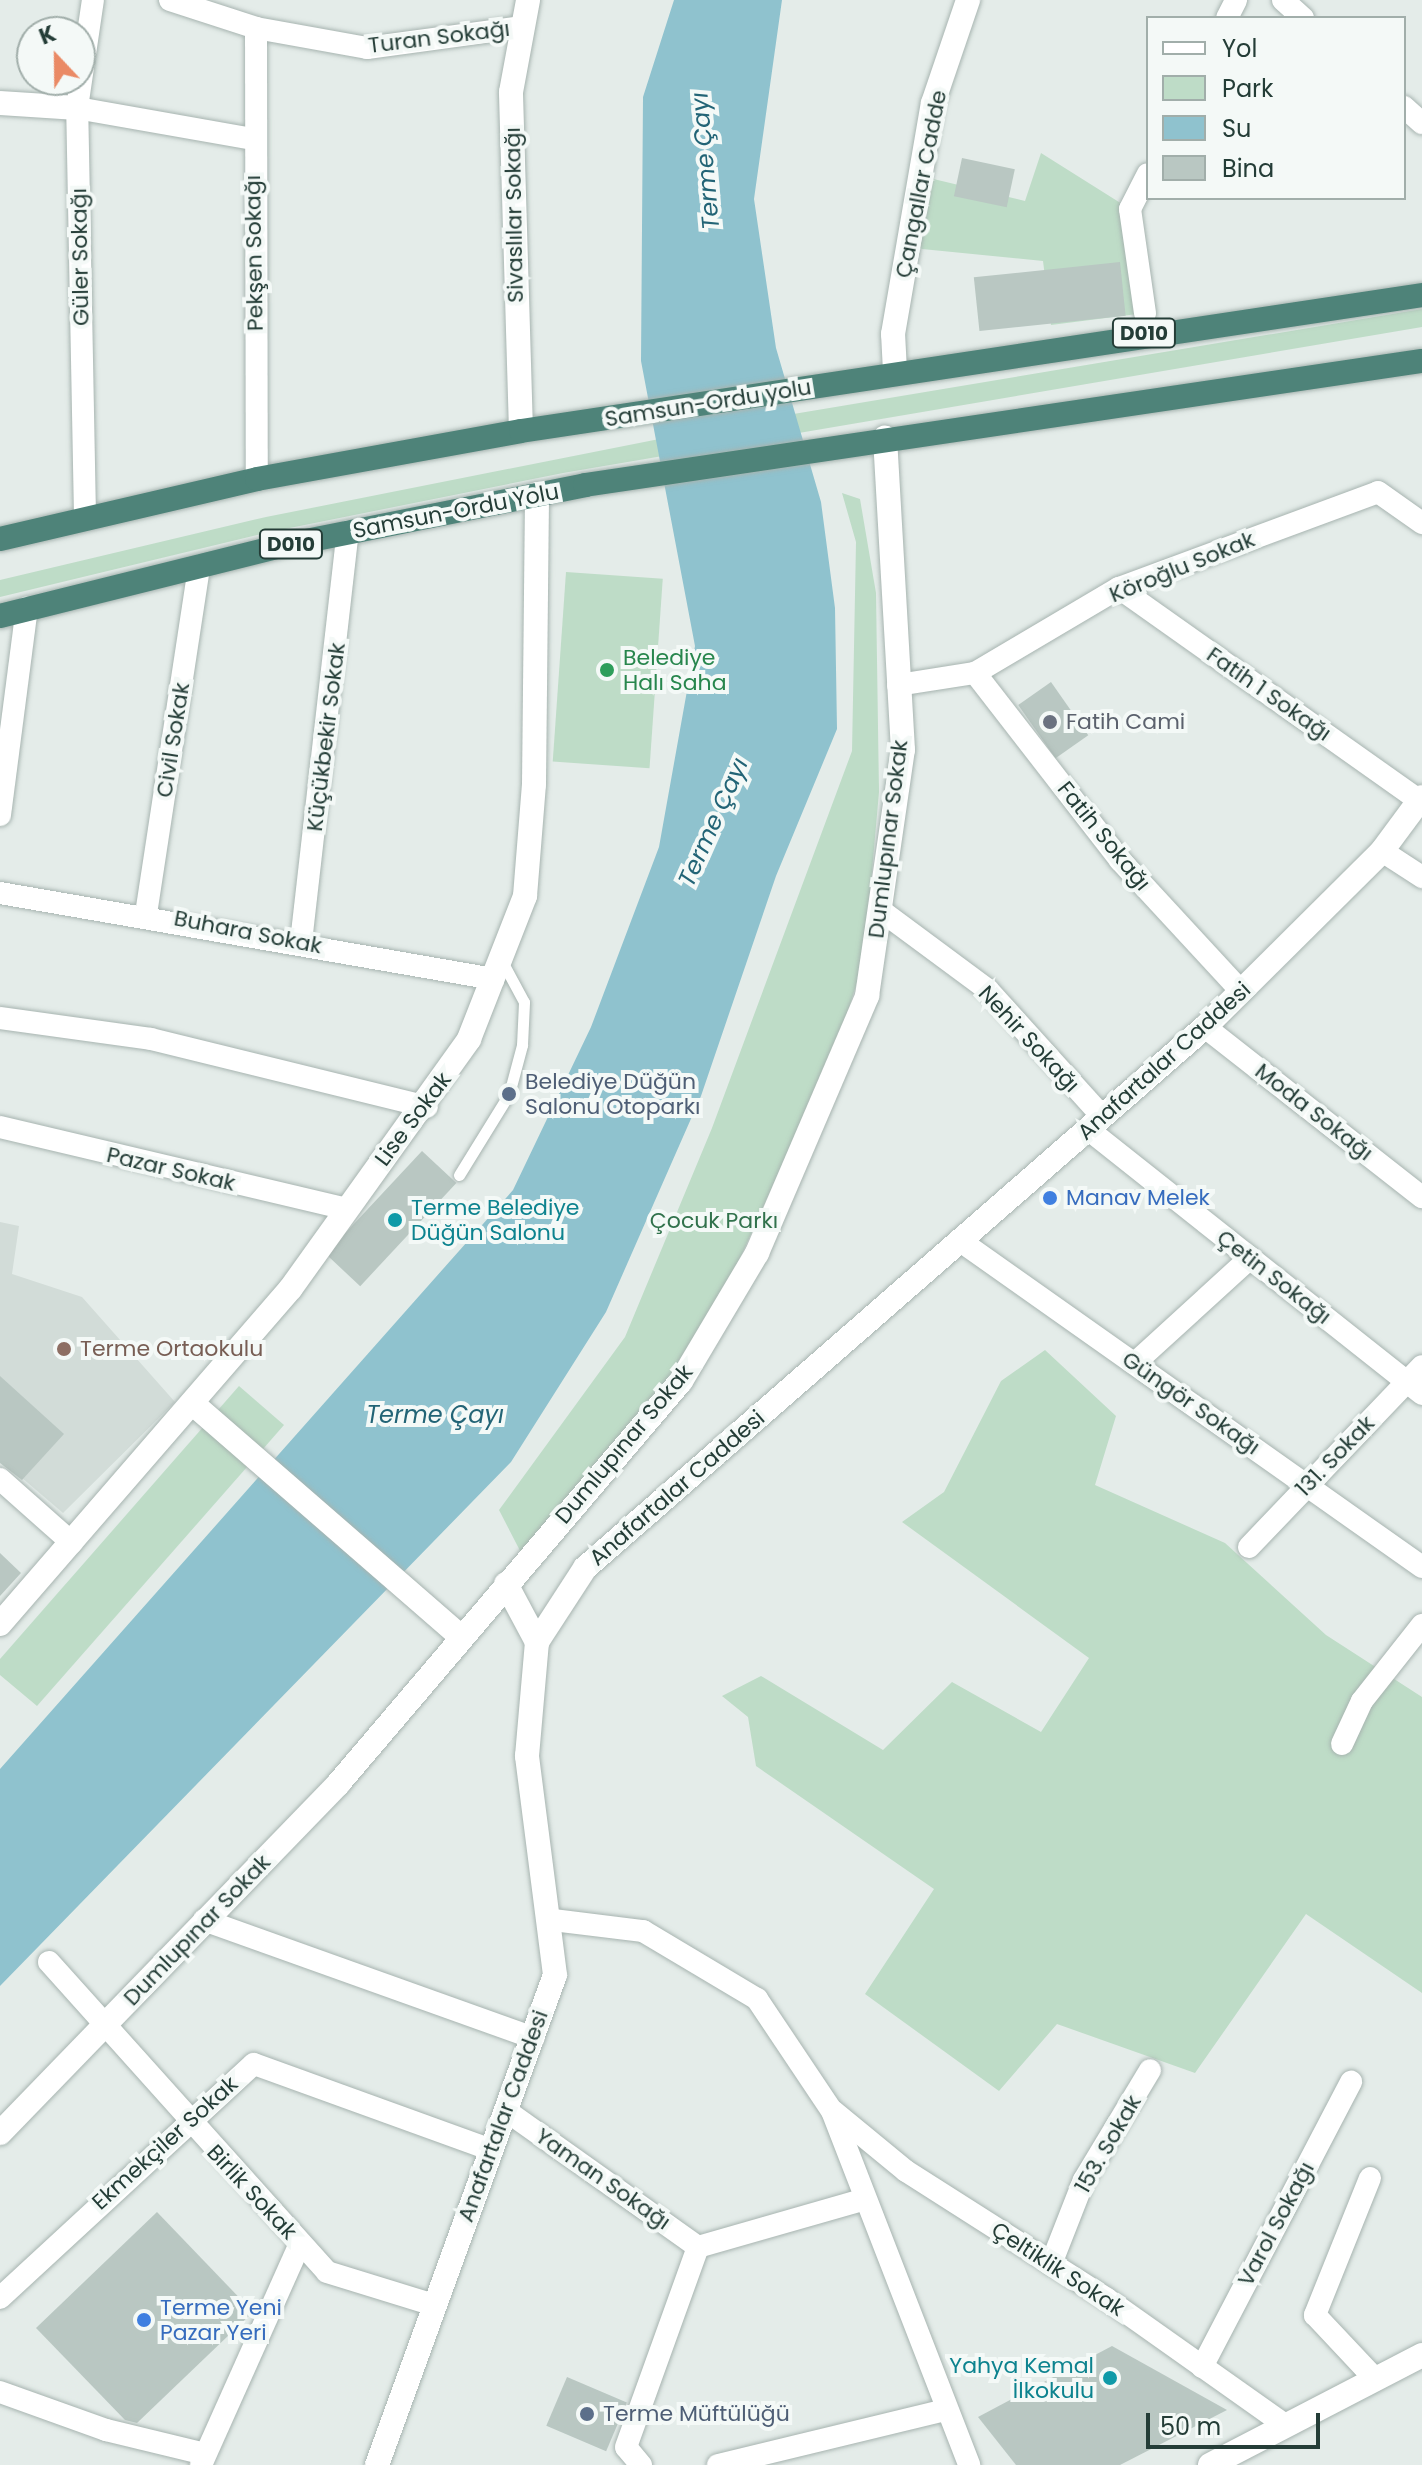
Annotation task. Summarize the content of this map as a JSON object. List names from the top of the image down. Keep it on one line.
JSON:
{"streets":{"highway":["D010","Samsun-Ordu yolu","Samsun-Ordu Yolu"],"street":["Turan Sokağı","Çangallar Cadde","Sivaslılar Sokağı","Pekşen Sokağı","Güler Sokağı","Köroğlu Sokak","Fatih 1 Sokağı","Küçükbekir Sokak","Civil Sokak","Fatih Sokağı","Dumlupınar Sokak","Buhara Sokak","Nehir Sokağı","Anafartalar Caddesi","Moda Sokağı","Lise Sokak","Pazar Sokak","Çetin Sokağı","Güngör Sokağı","131. Sokak","Ekmekçiler Sokak","153. Sokak","Yaman Sokağı","Birlik Sokak","Varol Sokağı","Çeltiklik Sokak"]},"crossings":[["Turan Sokağı","Sivaslılar Sokağı"],["Turan Sokağı","Pekşen Sokağı"],["Çangallar Cadde","Samsun-Ordu yolu"],["Sivaslılar Sokağı","Samsun-Ordu yolu"],["Pekşen Sokağı","Samsun-Ordu yolu"],["Güler Sokağı","Samsun-Ordu yolu"],["Samsun-Ordu yolu","Samsun-Ordu Yolu"],["Samsun-Ordu yolu","Dumlupınar Sokak"],["Samsun-Ordu Yolu","Küçükbekir Sokak"],["Samsun-Ordu Yolu","Civil Sokak"],["Samsun-Ordu Yolu","Lise Sokak"],["Köroğlu Sokak","Fatih 1 Sokağı"],["Köroğlu Sokak","Fatih Sokağı"],["Köroğlu Sokak","Dumlupınar Sokak"],["Fatih 1 Sokağı","Anafartalar Caddesi"],["Küçükbekir Sokak","Buhara Sokak"],["Civil Sokak","Buhara Sokak"],["Fatih Sokağı","Anafartalar Caddesi"],["Dumlupınar Sokak","Nehir Sokağı"],["Dumlupınar Sokak","Birlik Sokak"],["Buhara Sokak","Lise Sokak"],["Nehir Sokağı","Anafartalar Caddesi"],["Nehir Sokağı","Çetin Sokağı"],["Anafartalar Caddesi","Moda Sokağı"],["Anafartalar Caddesi","Çetin Sokağı"],["Anafartalar Caddesi","Güngör Sokağı"],["Anafartalar Caddesi","Ekmekçiler Sokak"],["Anafartalar Caddesi","Yaman Sokağı"],["Anafartalar Caddesi","Birlik Sokak"],["Lise Sokak","Pazar Sokak"],["Çetin Sokağı","131. Sokak"],["Güngör Sokağı","131. Sokak"],["Ekmekçiler Sokak","Birlik Sokak"],["153. Sokak","Çeltiklik Sokak"],["Varol Sokağı","Çeltiklik Sokak"]],"water":["Terme Çayı"],"parks":["Çocuk Parkı"],"places":["Belediye Halı Saha","Fatih Cami","Belediye Düğün Salonu Otoparkı","Manav Melek","Terme Belediye Düğün Salonu","Terme Ortaokulu","Terme Yeni Pazar Yeri","Yahya Kemal İlkokulu","Terme Müftülüğü"],"legend":["Yol","Park","Su","Bina"],"scale_bar":"50 m","north":"top"}
